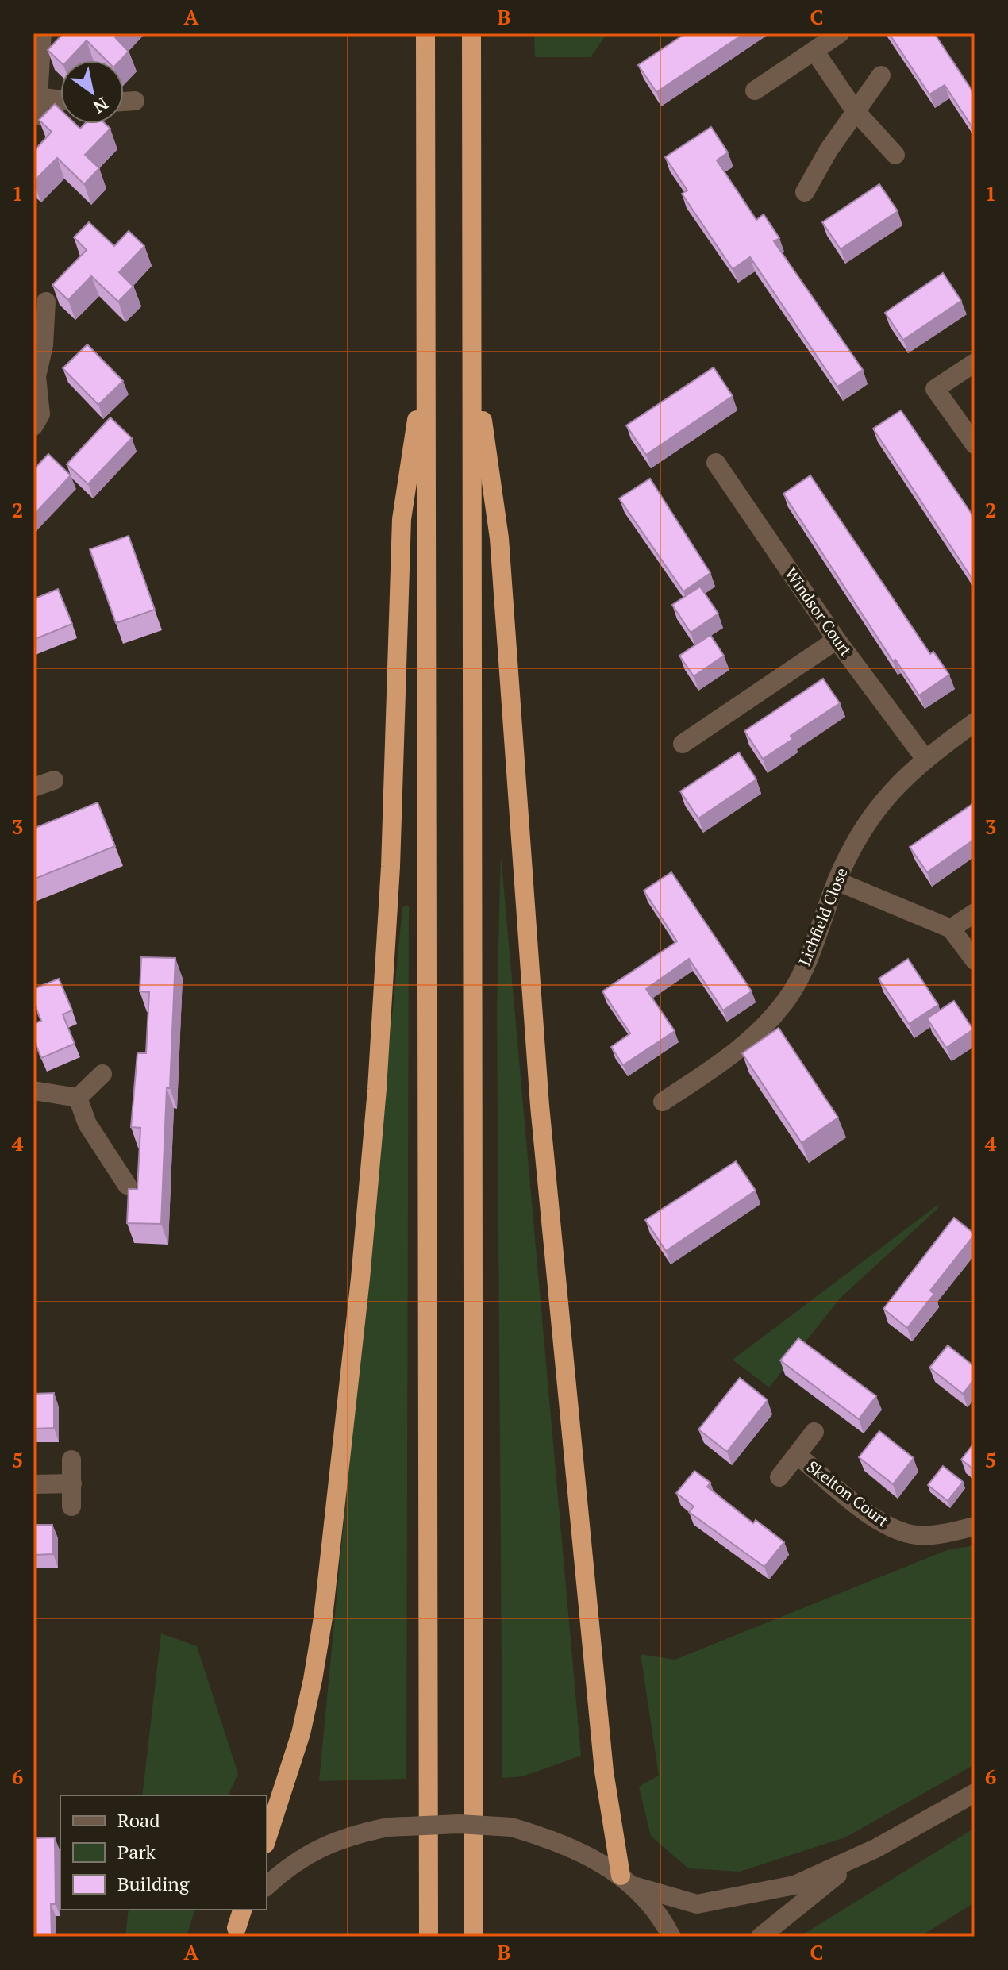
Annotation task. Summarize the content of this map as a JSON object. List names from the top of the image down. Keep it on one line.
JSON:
{"streets":{"street":["Windsor Court","Lichfield Close","Skelton Court"]},"crossings":[["Windsor Court","Lichfield Close"]],"legend":["Road","Park","Building"],"north":"bottom right","grid":{"columns":["A","B","C"],"rows":["1","2","3","4","5","6"]}}
